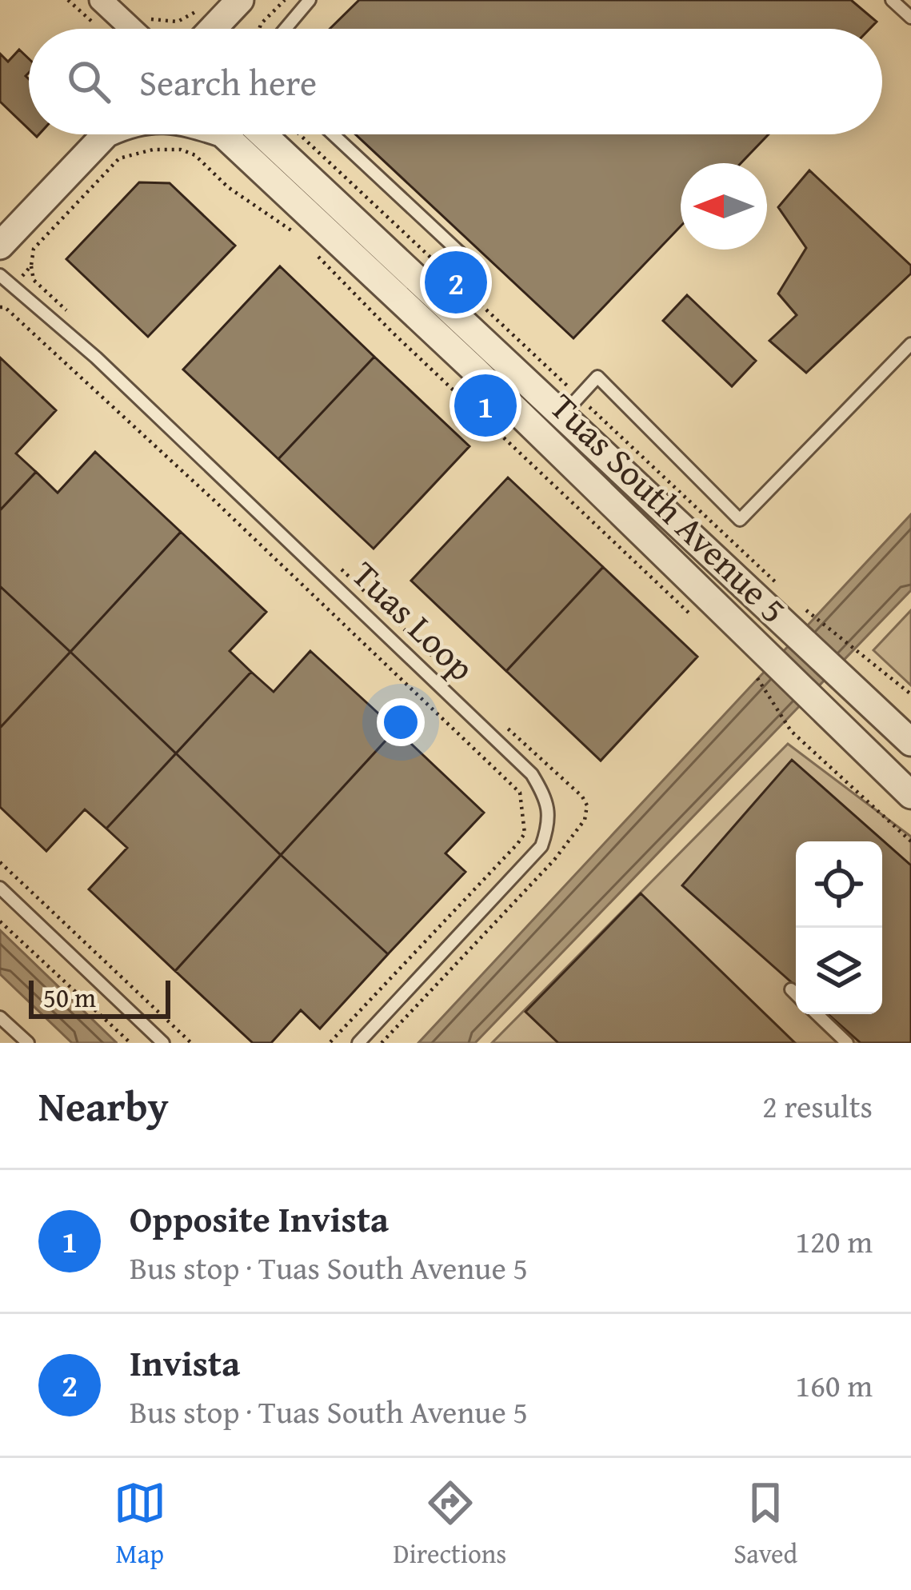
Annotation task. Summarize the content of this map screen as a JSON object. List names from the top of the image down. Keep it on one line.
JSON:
{"streets":{"street":["Tuas South Avenue 5"],"lane":["Tuas Loop"]},"scale_bar":"50 m","north":"left","page":{"search":"Search here","pins":["2","1"],"scale":"50 m","heading":["Nearby","2 results"],"list":[{"mark":"1","name":"Opposite Invista","note":"Bus stop · Tuas South Avenue 5","value":"120 m"},{"mark":"2","name":"Invista","note":"Bus stop · Tuas South Avenue 5","value":"160 m"}],"nav":["Map","Directions","Saved"]}}
